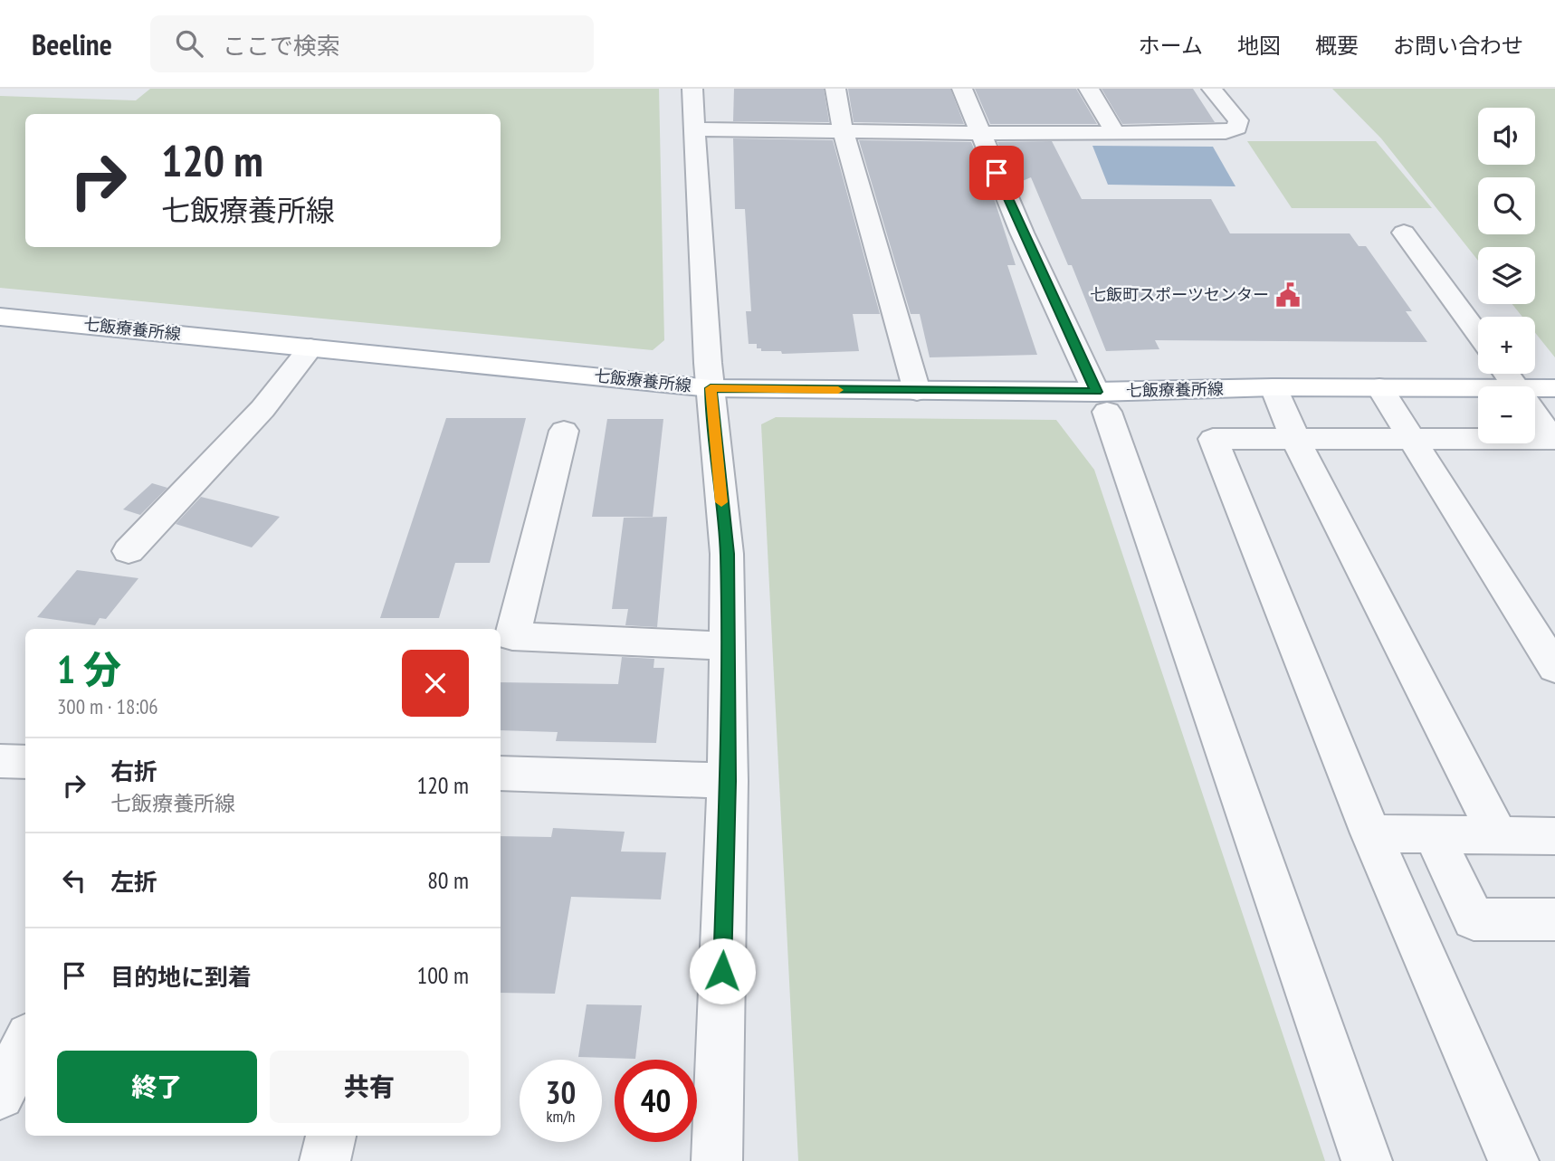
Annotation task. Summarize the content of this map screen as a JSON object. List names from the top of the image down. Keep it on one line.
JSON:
{"streets":{"main road":["七飯療養所線"]},"places":{"public building":["七飯町スポーツセンター"]},"page":{"header":"Beeline","search":"ここで検索","nav":["ホーム","地図","概要","お問い合わせ"],"map_buttons":["+","−"],"turn":["120 m","七飯療養所線"],"heading":["1 分","300 m · 18:06"],"list":[{"name":"右折","note":"七飯療養所線","value":"120 m"},{"name":"左折","value":"80 m"},{"name":"目的地に到着","value":"100 m"}],"buttons":["終了","共有"],"speed":"30 km/h","limit":"40"}}
